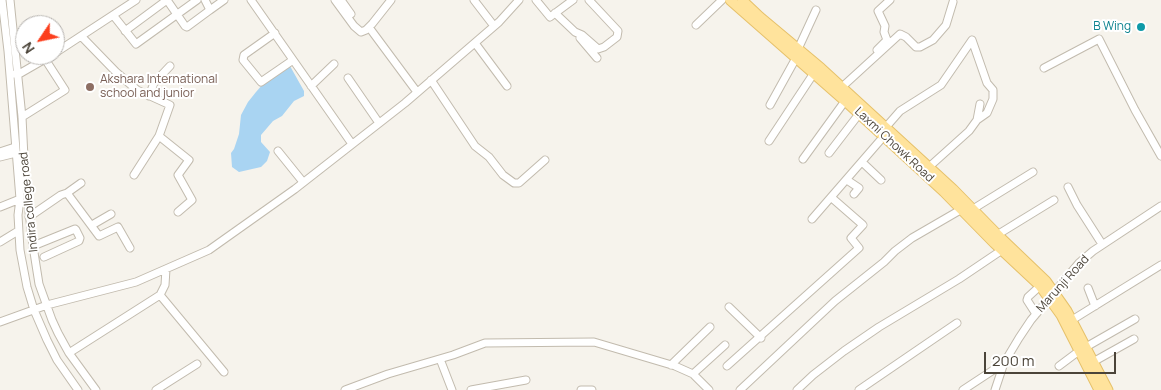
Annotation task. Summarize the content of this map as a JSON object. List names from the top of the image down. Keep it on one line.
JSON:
{"streets":{"main road":["Laxmi Chowk Road"],"street":["Indira college road","Marunji Road"]},"crossings":[["Laxmi Chowk Road","Marunji Road"]],"places":["B Wing","Akshara International school and junior"],"scale_bar":"200 m","north":"bottom left"}
